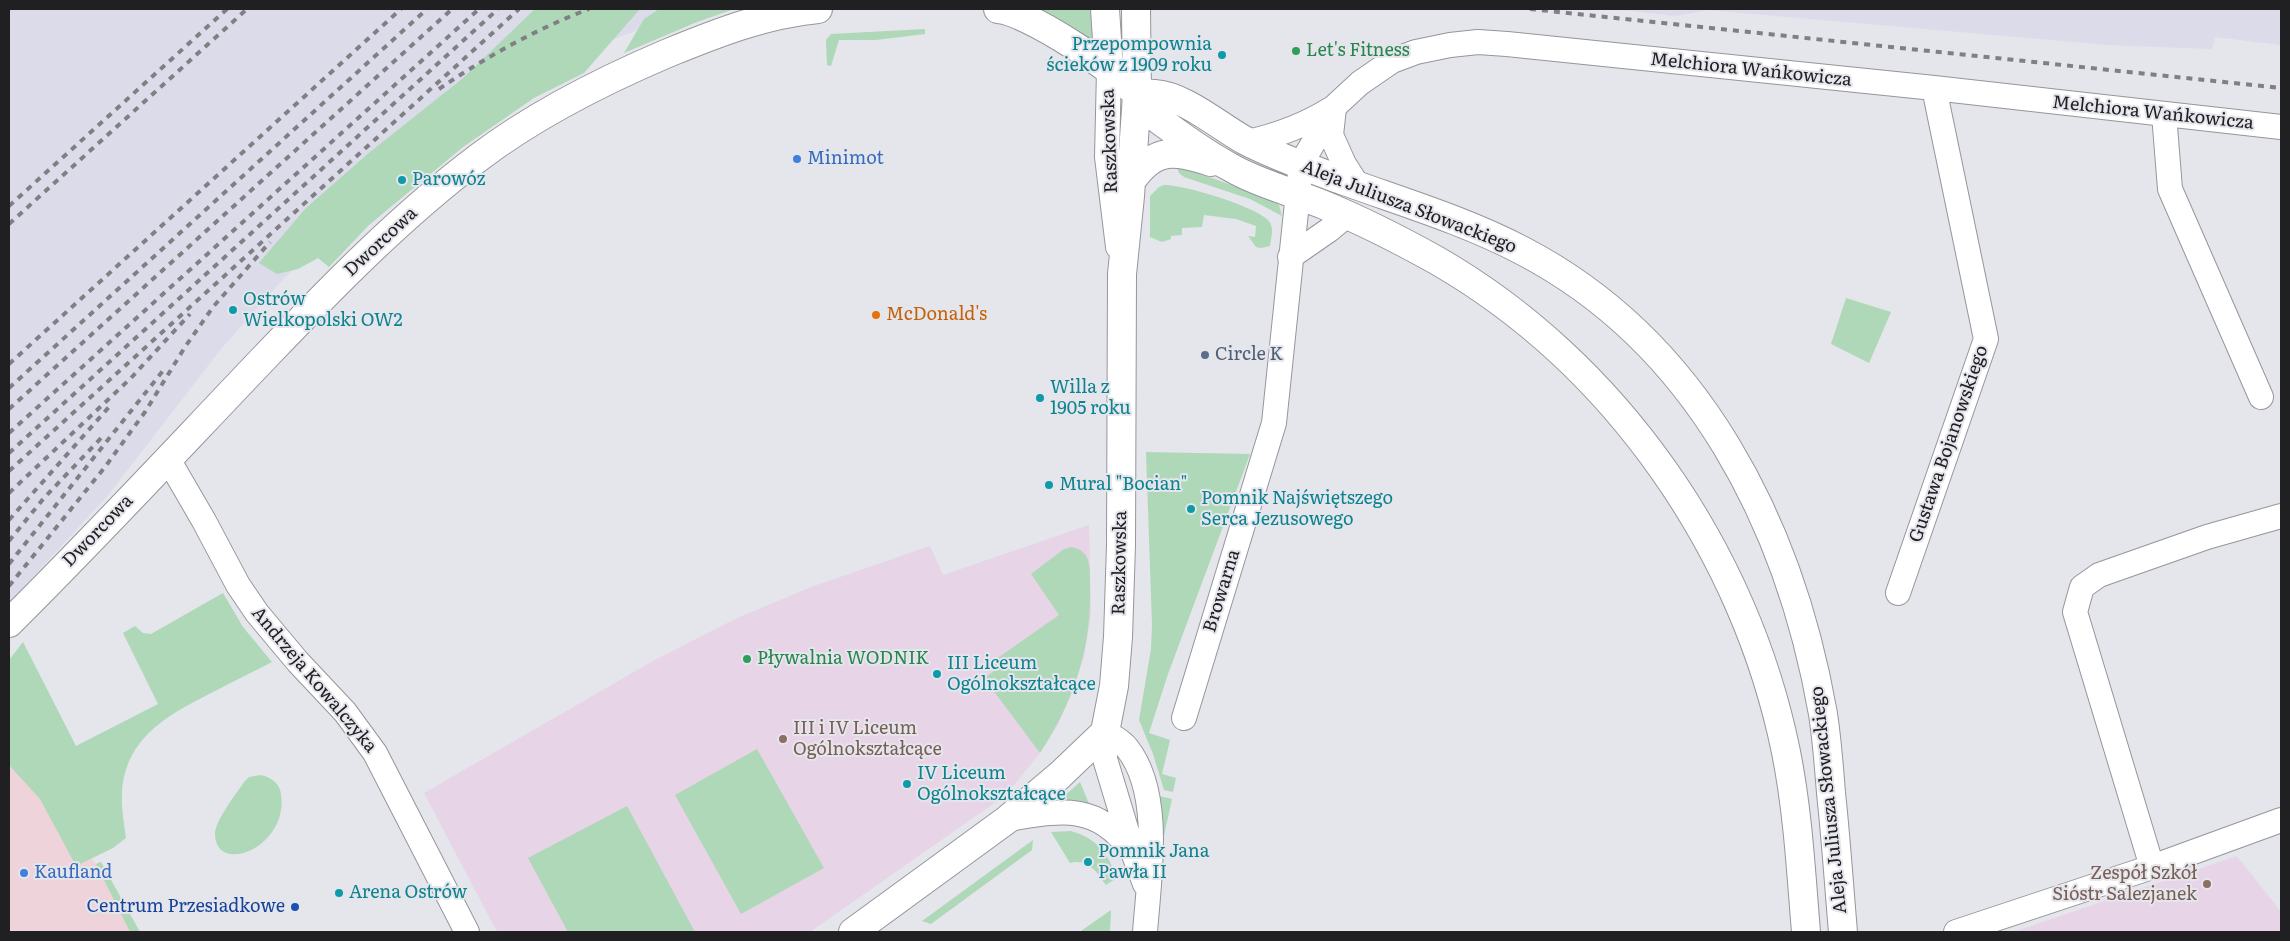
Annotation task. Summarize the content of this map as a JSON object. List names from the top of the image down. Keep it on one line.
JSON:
{"streets":{"main road":["Raszkowska","Aleja Juliusza Słowackiego","Dworcowa"],"street":["Melchiora Wańkowicza","Gustawa Bojanowskiego","Browarna","Andrzeja Kowalczyka"]},"crossings":[["Melchiora Wańkowicza","Aleja Juliusza Słowackiego"],["Melchiora Wańkowicza","Gustawa Bojanowskiego"],["Melchiora Wańkowicza","Browarna"],["Raszkowska","Aleja Juliusza Słowackiego"],["Aleja Juliusza Słowackiego","Browarna"],["Dworcowa","Andrzeja Kowalczyka"]],"places":["Let's Fitness","Przepompownia ścieków z 1909 roku","Minimot","Parowóz","Ostrów Wielkopolski OW2","McDonald's","Circle K","Willa z 1905 roku","Mural \"Bocian\"","Pomnik Najświętszego Serca Jezusowego","Pływalnia WODNIK","III Liceum Ogólnokształcące","III i IV Liceum Ogólnokształcące","IV Liceum Ogólnokształcące","Pomnik Jana Pawła II","Kaufland","Zespół Szkół Sióstr Salezjanek","Arena Ostrów","Centrum Przesiadkowe"]}
